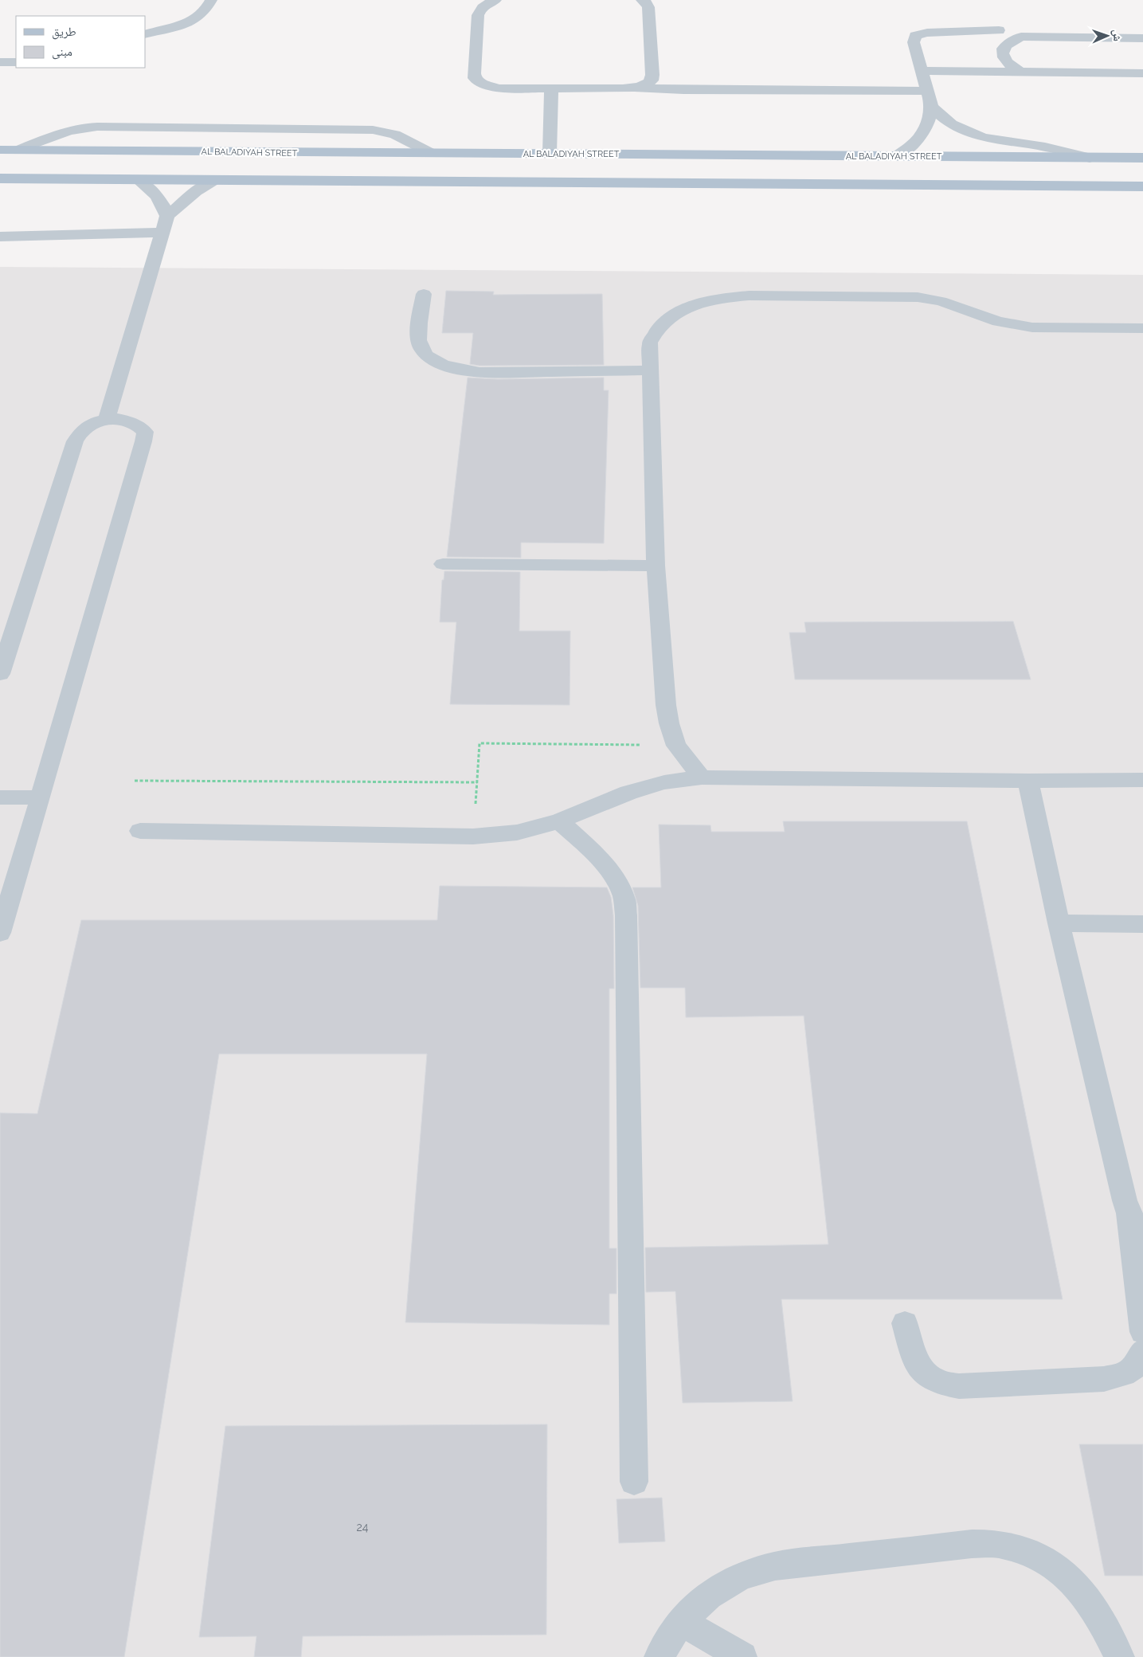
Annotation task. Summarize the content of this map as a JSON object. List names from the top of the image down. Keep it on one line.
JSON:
{"streets":{"main road":["AL BALADIYAH STREET"]},"house_numbers":["24"],"legend":["طريق","مبنى"],"north":"right"}
